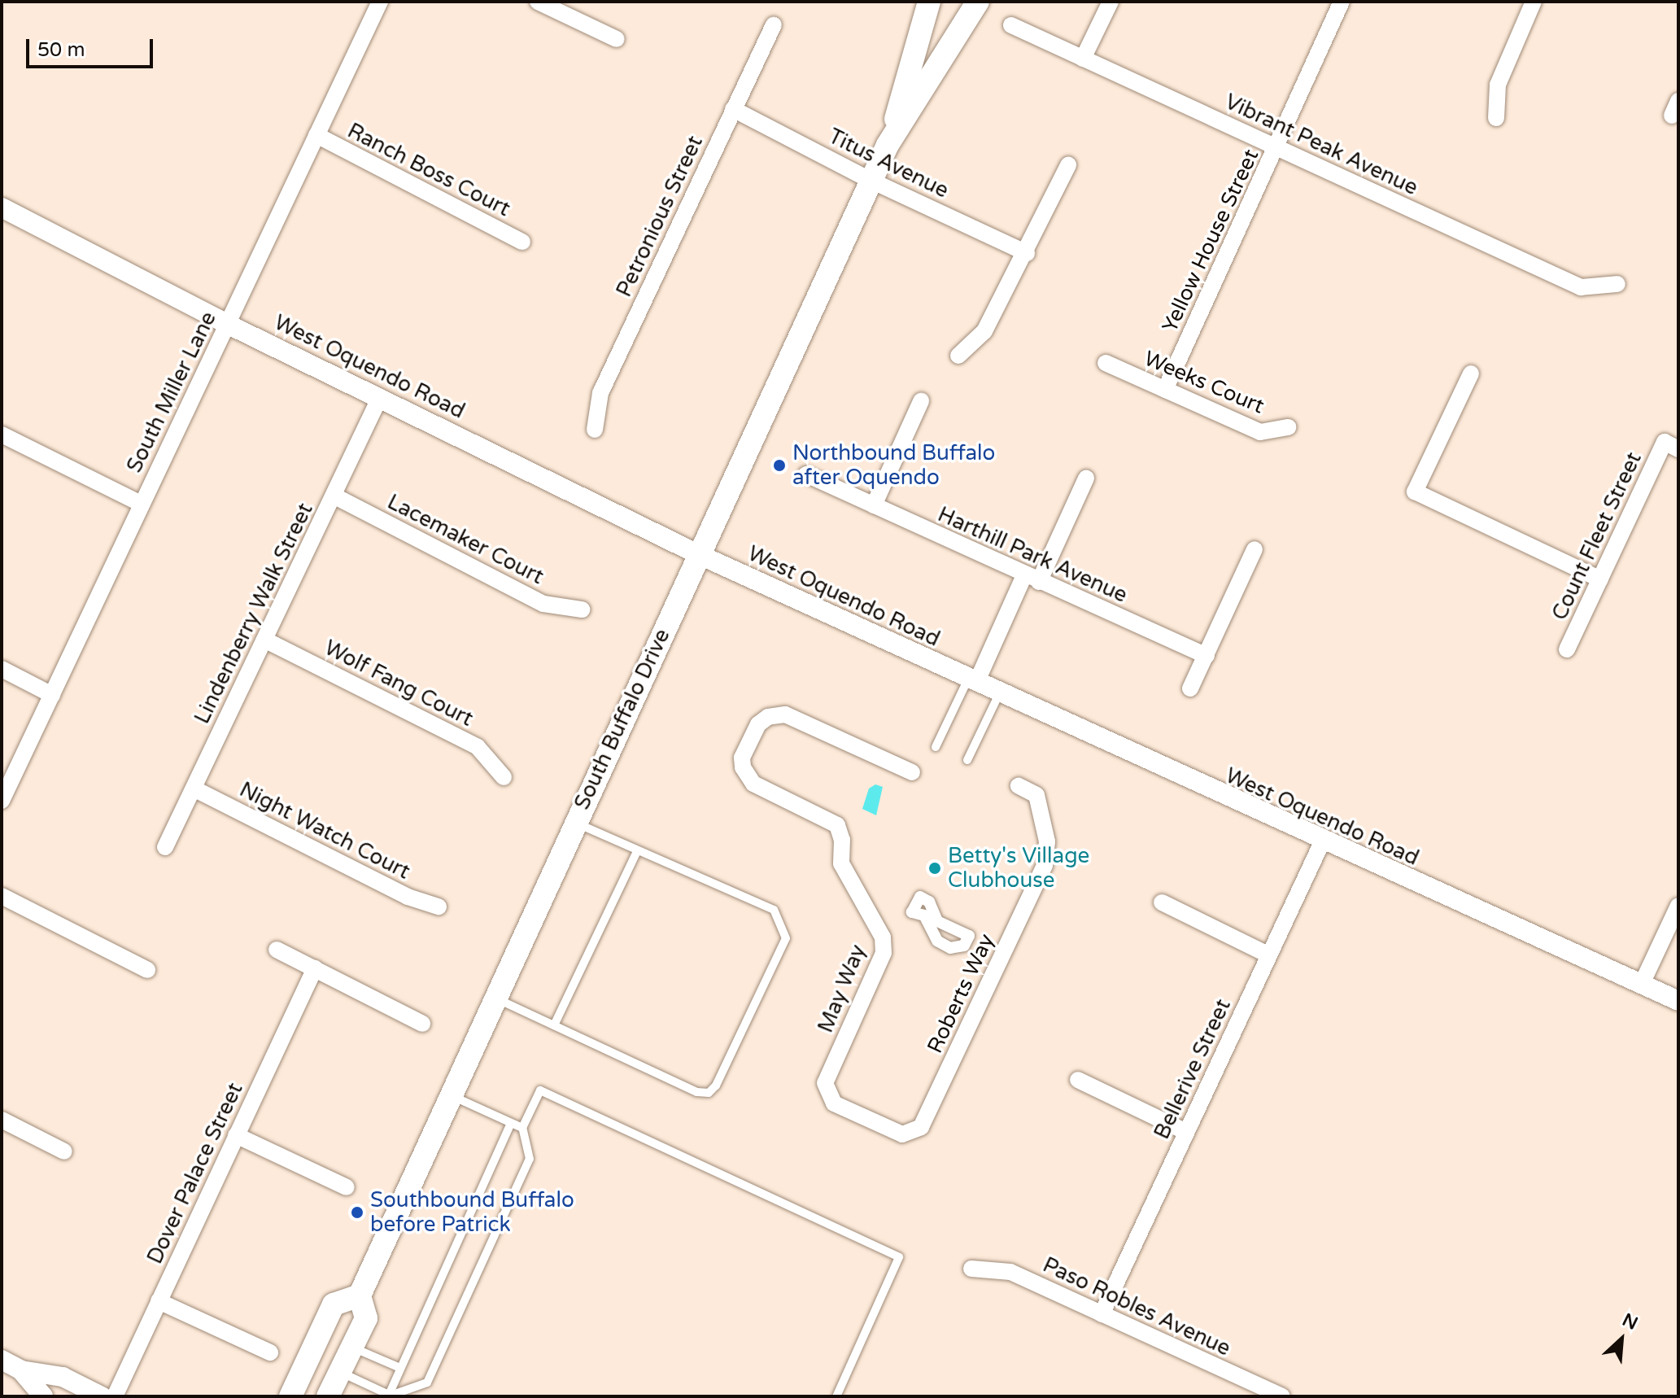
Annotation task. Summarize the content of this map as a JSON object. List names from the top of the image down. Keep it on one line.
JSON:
{"streets":{"main road":["South Buffalo Drive"],"street":["Vibrant Peak Avenue","Titus Avenue","Ranch Boss Court","Petronious Street","Yellow House Street","West Oquendo Road","Weeks Court","South Miller Lane","Count Fleet Street","Lacemaker Court","Harthill Park Avenue","Lindenberry Walk Street","Wolf Fang Court","Night Watch Court","May Way","Roberts Way","Bellerive Street","Dover Palace Street","Paso Robles Avenue"]},"crossings":[["Vibrant Peak Avenue","Yellow House Street"],["Titus Avenue","Petronious Street"],["Titus Avenue","South Buffalo Drive"],["Ranch Boss Court","South Miller Lane"],["Yellow House Street","Weeks Court"],["West Oquendo Road","South Miller Lane"],["West Oquendo Road","Lindenberry Walk Street"],["West Oquendo Road","South Buffalo Drive"],["West Oquendo Road","Bellerive Street"],["Lacemaker Court","Lindenberry Walk Street"],["Lindenberry Walk Street","Wolf Fang Court"],["Lindenberry Walk Street","Night Watch Court"],["May Way","Roberts Way"],["Bellerive Street","Paso Robles Avenue"]],"places":["Northbound Buffalo after Oquendo","Betty's Village Clubhouse","Southbound Buffalo before Patrick"],"scale_bar":"50 m","north":"top right"}
